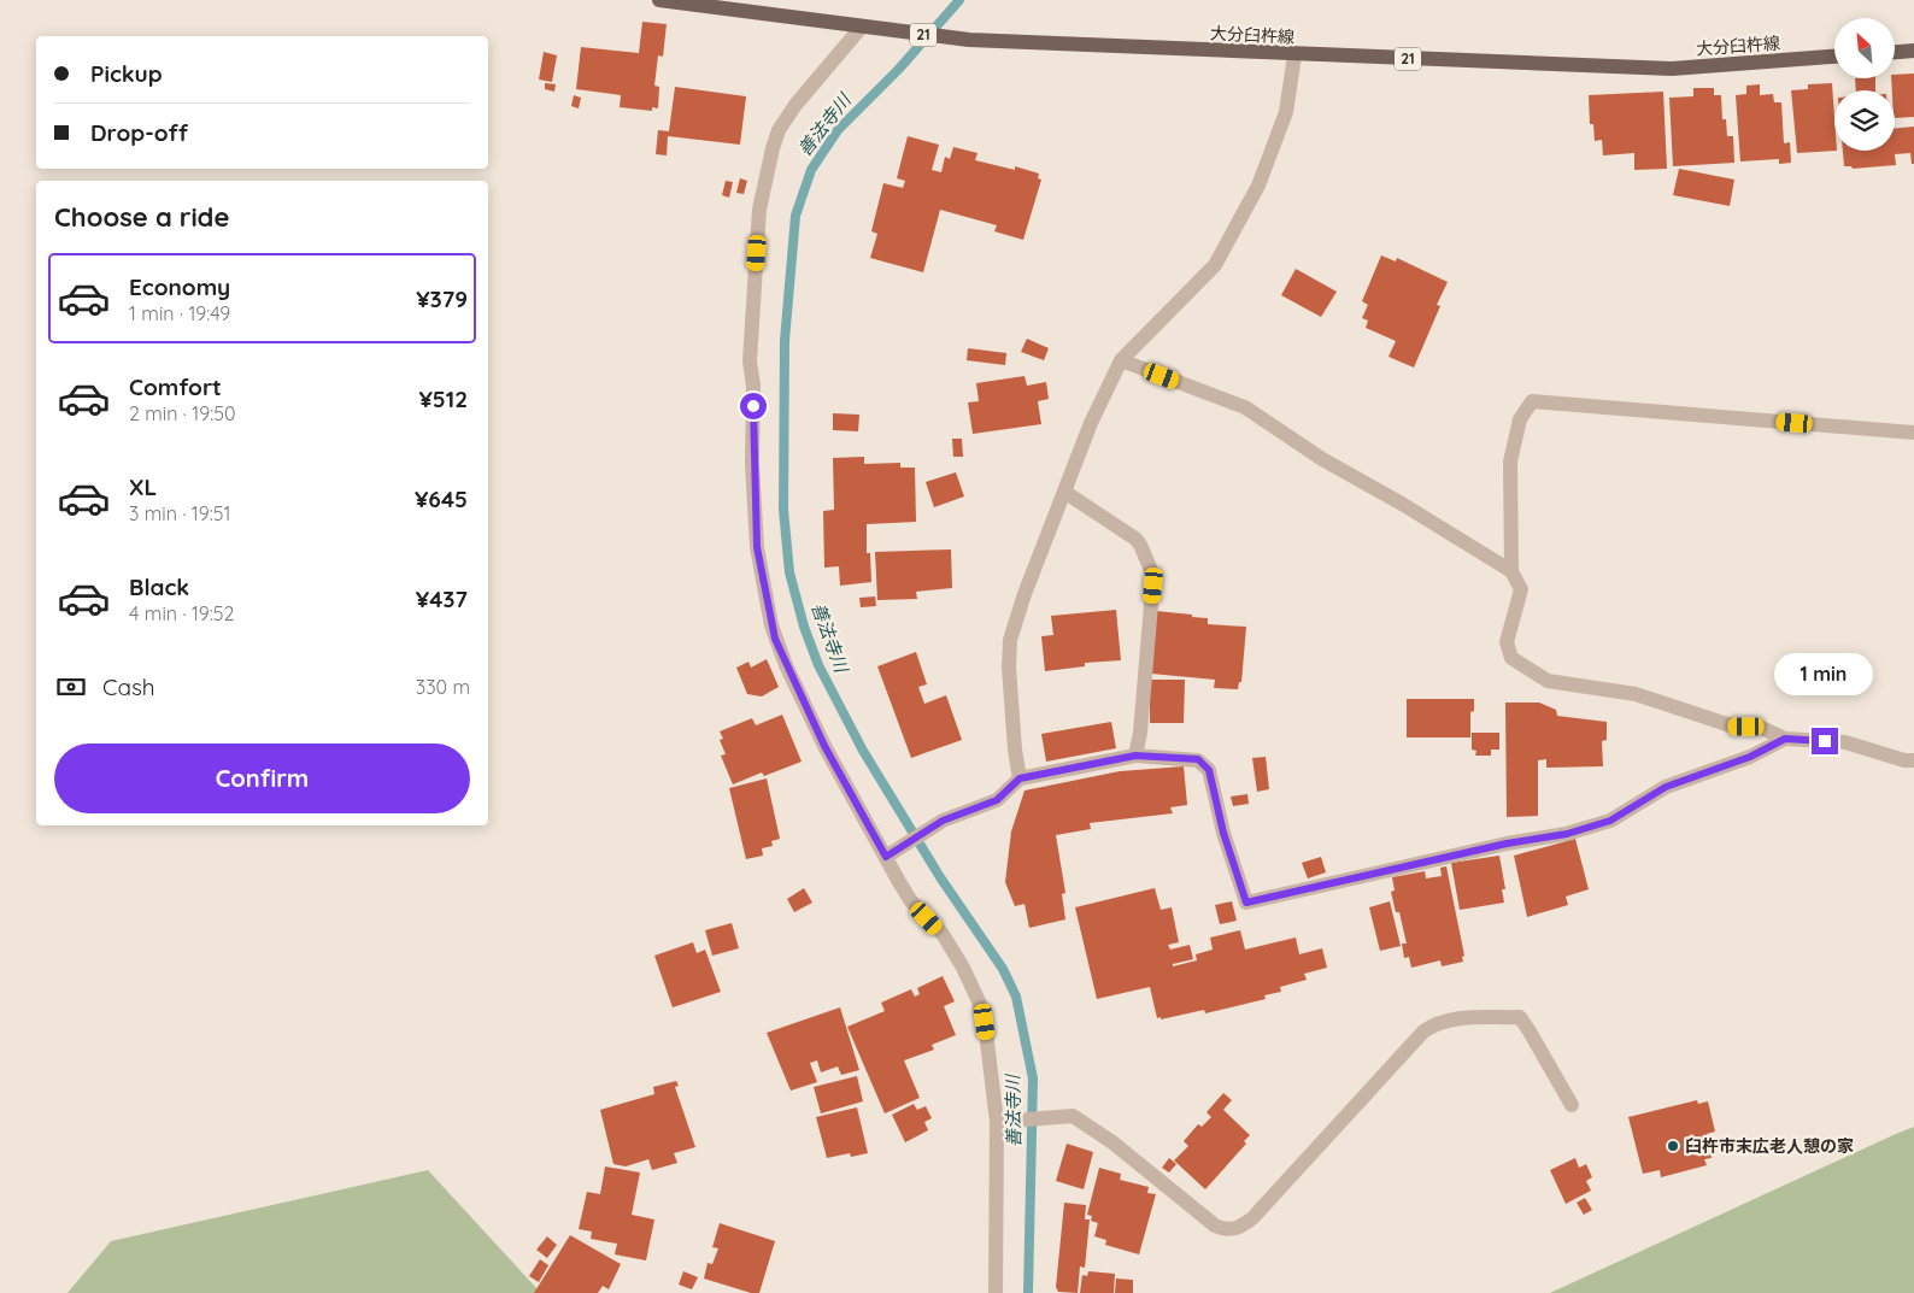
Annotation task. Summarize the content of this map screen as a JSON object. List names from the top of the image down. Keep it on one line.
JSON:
{"streets":{"main road":["21","大分臼杵線"]},"water":["善法寺川"],"places":["臼杵市末広老人憩の家"],"north":"top left","page":{"banner":["Pickup","Drop-off"],"heading":"Choose a ride","list":[{"name":"Economy","note":"1 min · 19:49","value":"¥379"},{"name":"Comfort","note":"2 min · 19:50","value":"¥512"},{"name":"XL","note":"3 min · 19:51","value":"¥645"},{"name":"Black","note":"4 min · 19:52","value":"¥437"}],"bubble":"1 min","pay":["Cash","330 m"],"buttons":"Confirm"}}
